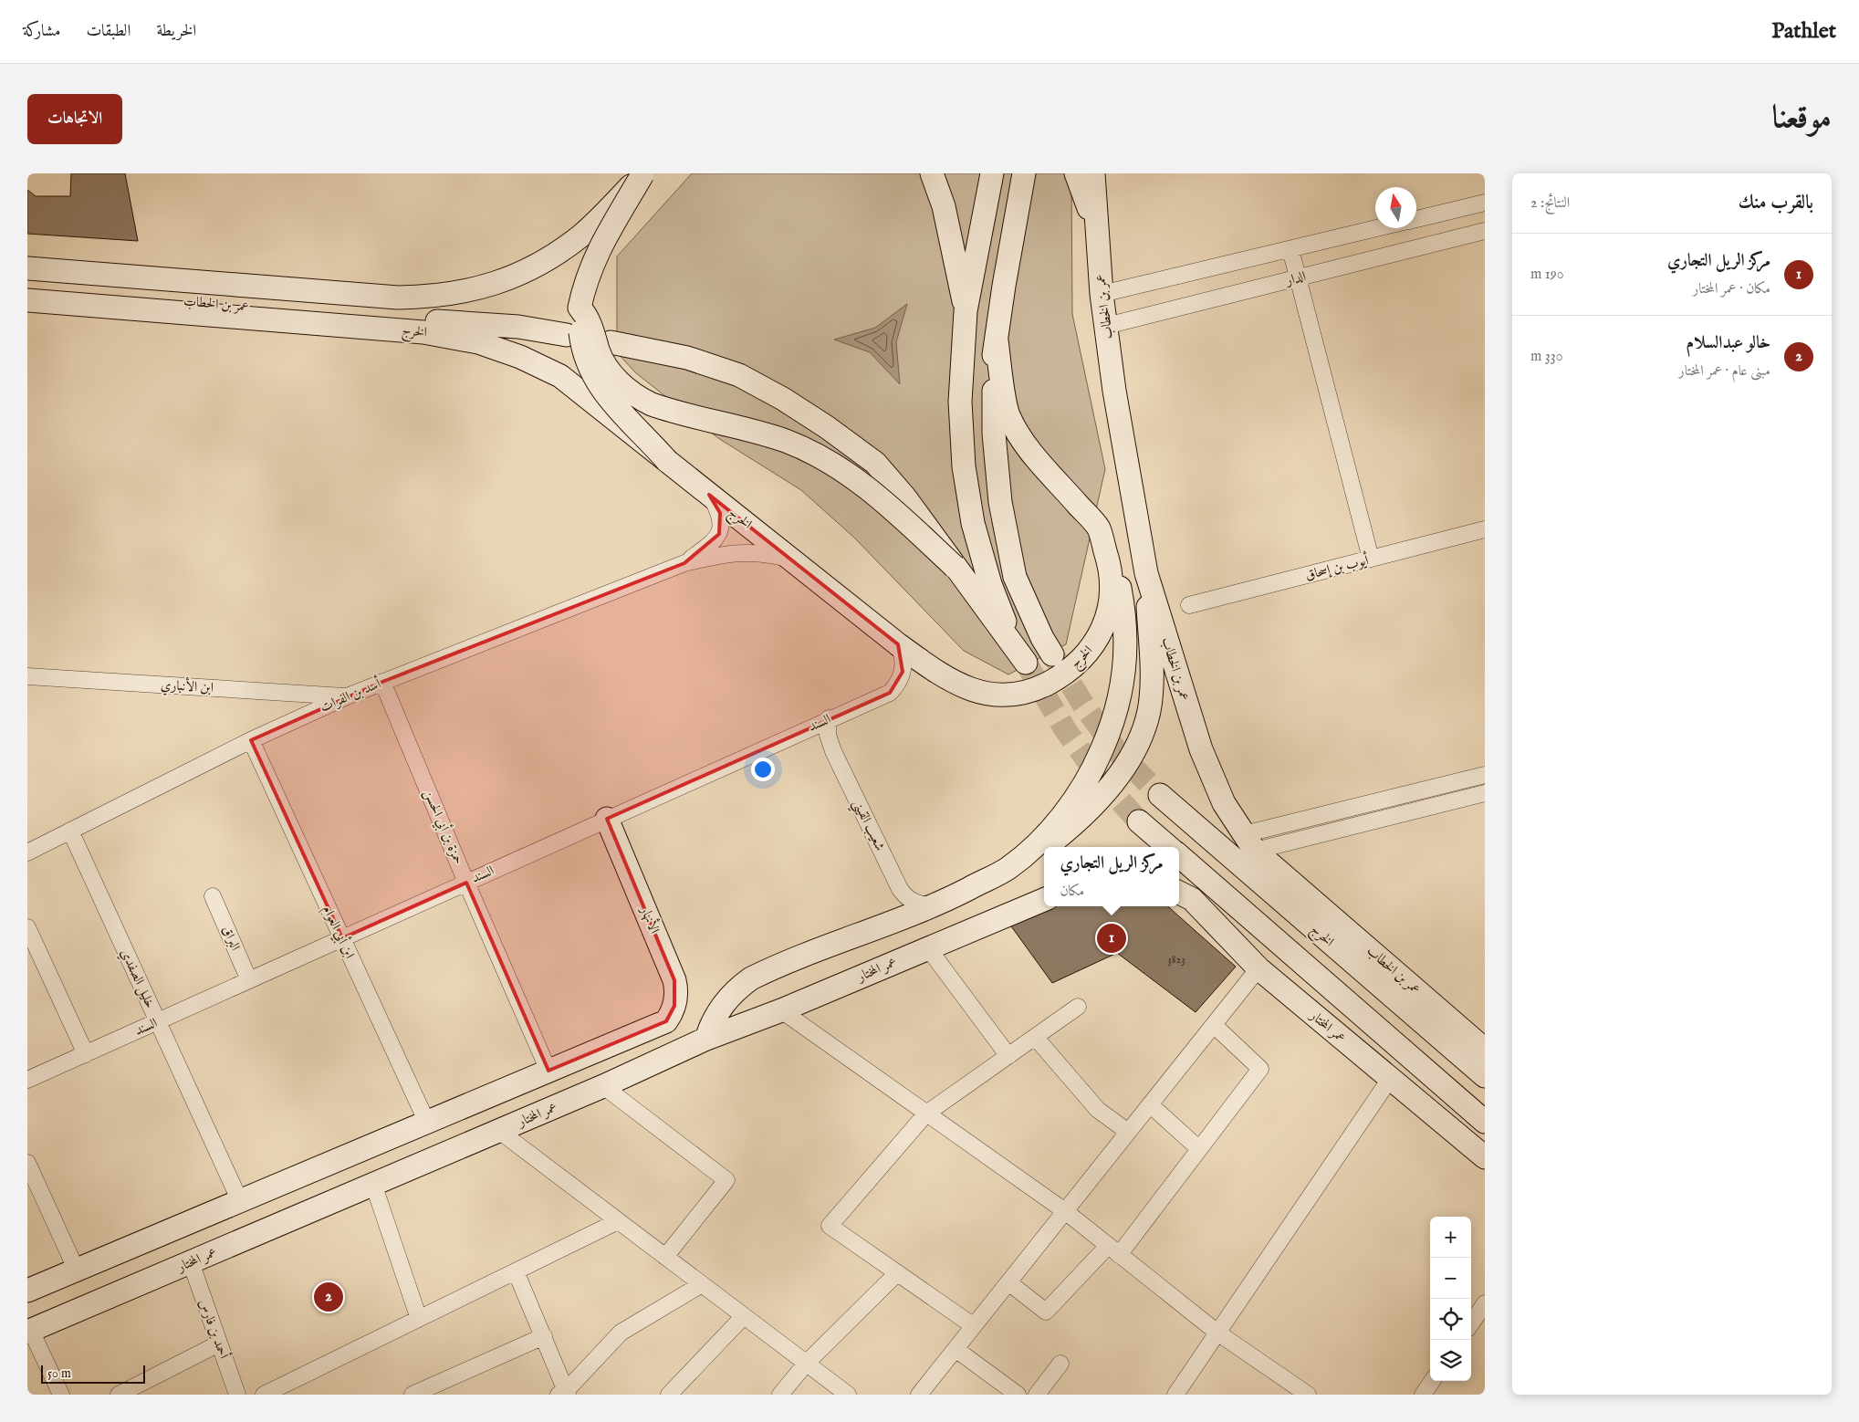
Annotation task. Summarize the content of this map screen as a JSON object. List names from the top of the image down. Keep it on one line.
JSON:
{"streets":{"main road":["عمر بن الخطاب","الخرج","الأنهار","عمر المختار"],"street":["الدار","أيوب بن إسحاق","ابن الأنباري","أسد بن الفرات","السند","شعيب القيني","حمزة بن أبي الحسن","ابن أبي العوام","البراق","خليل الصفدي","أحمد بن فارس"]},"crossings":[["الدار","عمر بن الخطاب"],["عمر بن الخطاب","الخرج"],["الخرج","أسد بن الفرات"],["الخرج","السند"],["ابن الأنباري","أسد بن الفرات"],["أسد بن الفرات","حمزة بن أبي الحسن"],["أسد بن الفرات","ابن أبي العوام"],["أسد بن الفرات","خليل الصفدي"],["السند","شعيب القيني"],["السند","حمزة بن أبي الحسن"],["السند","الأنهار"],["السند","ابن أبي العوام"],["السند","البراق"],["السند","خليل الصفدي"],["حمزة بن أبي الحسن","الأنهار"],["عمر المختار","أحمد بن فارس"]],"house_numbers":["3823"],"scale_bar":"50 m","north":"top","page":{"header":"Pathlet","nav":["الخريطة","الطبقات","مشاركة"],"title":"موقعنا","buttons":"الاتجاهات","heading":["بالقرب منك","النتائج: 2"],"list":[{"mark":"1","name":"مركز الريل التجاري","note":"مكان · عمر المختار","value":"190 m"},{"mark":"2","name":"خالو عبدالسلام","note":"مبنى عام · عمر المختار","value":"330 m"}],"popup":["مركز الريل التجاري","مكان"],"pins":["1","2"],"map_buttons":["+","−"],"scale":"50 m"}}
